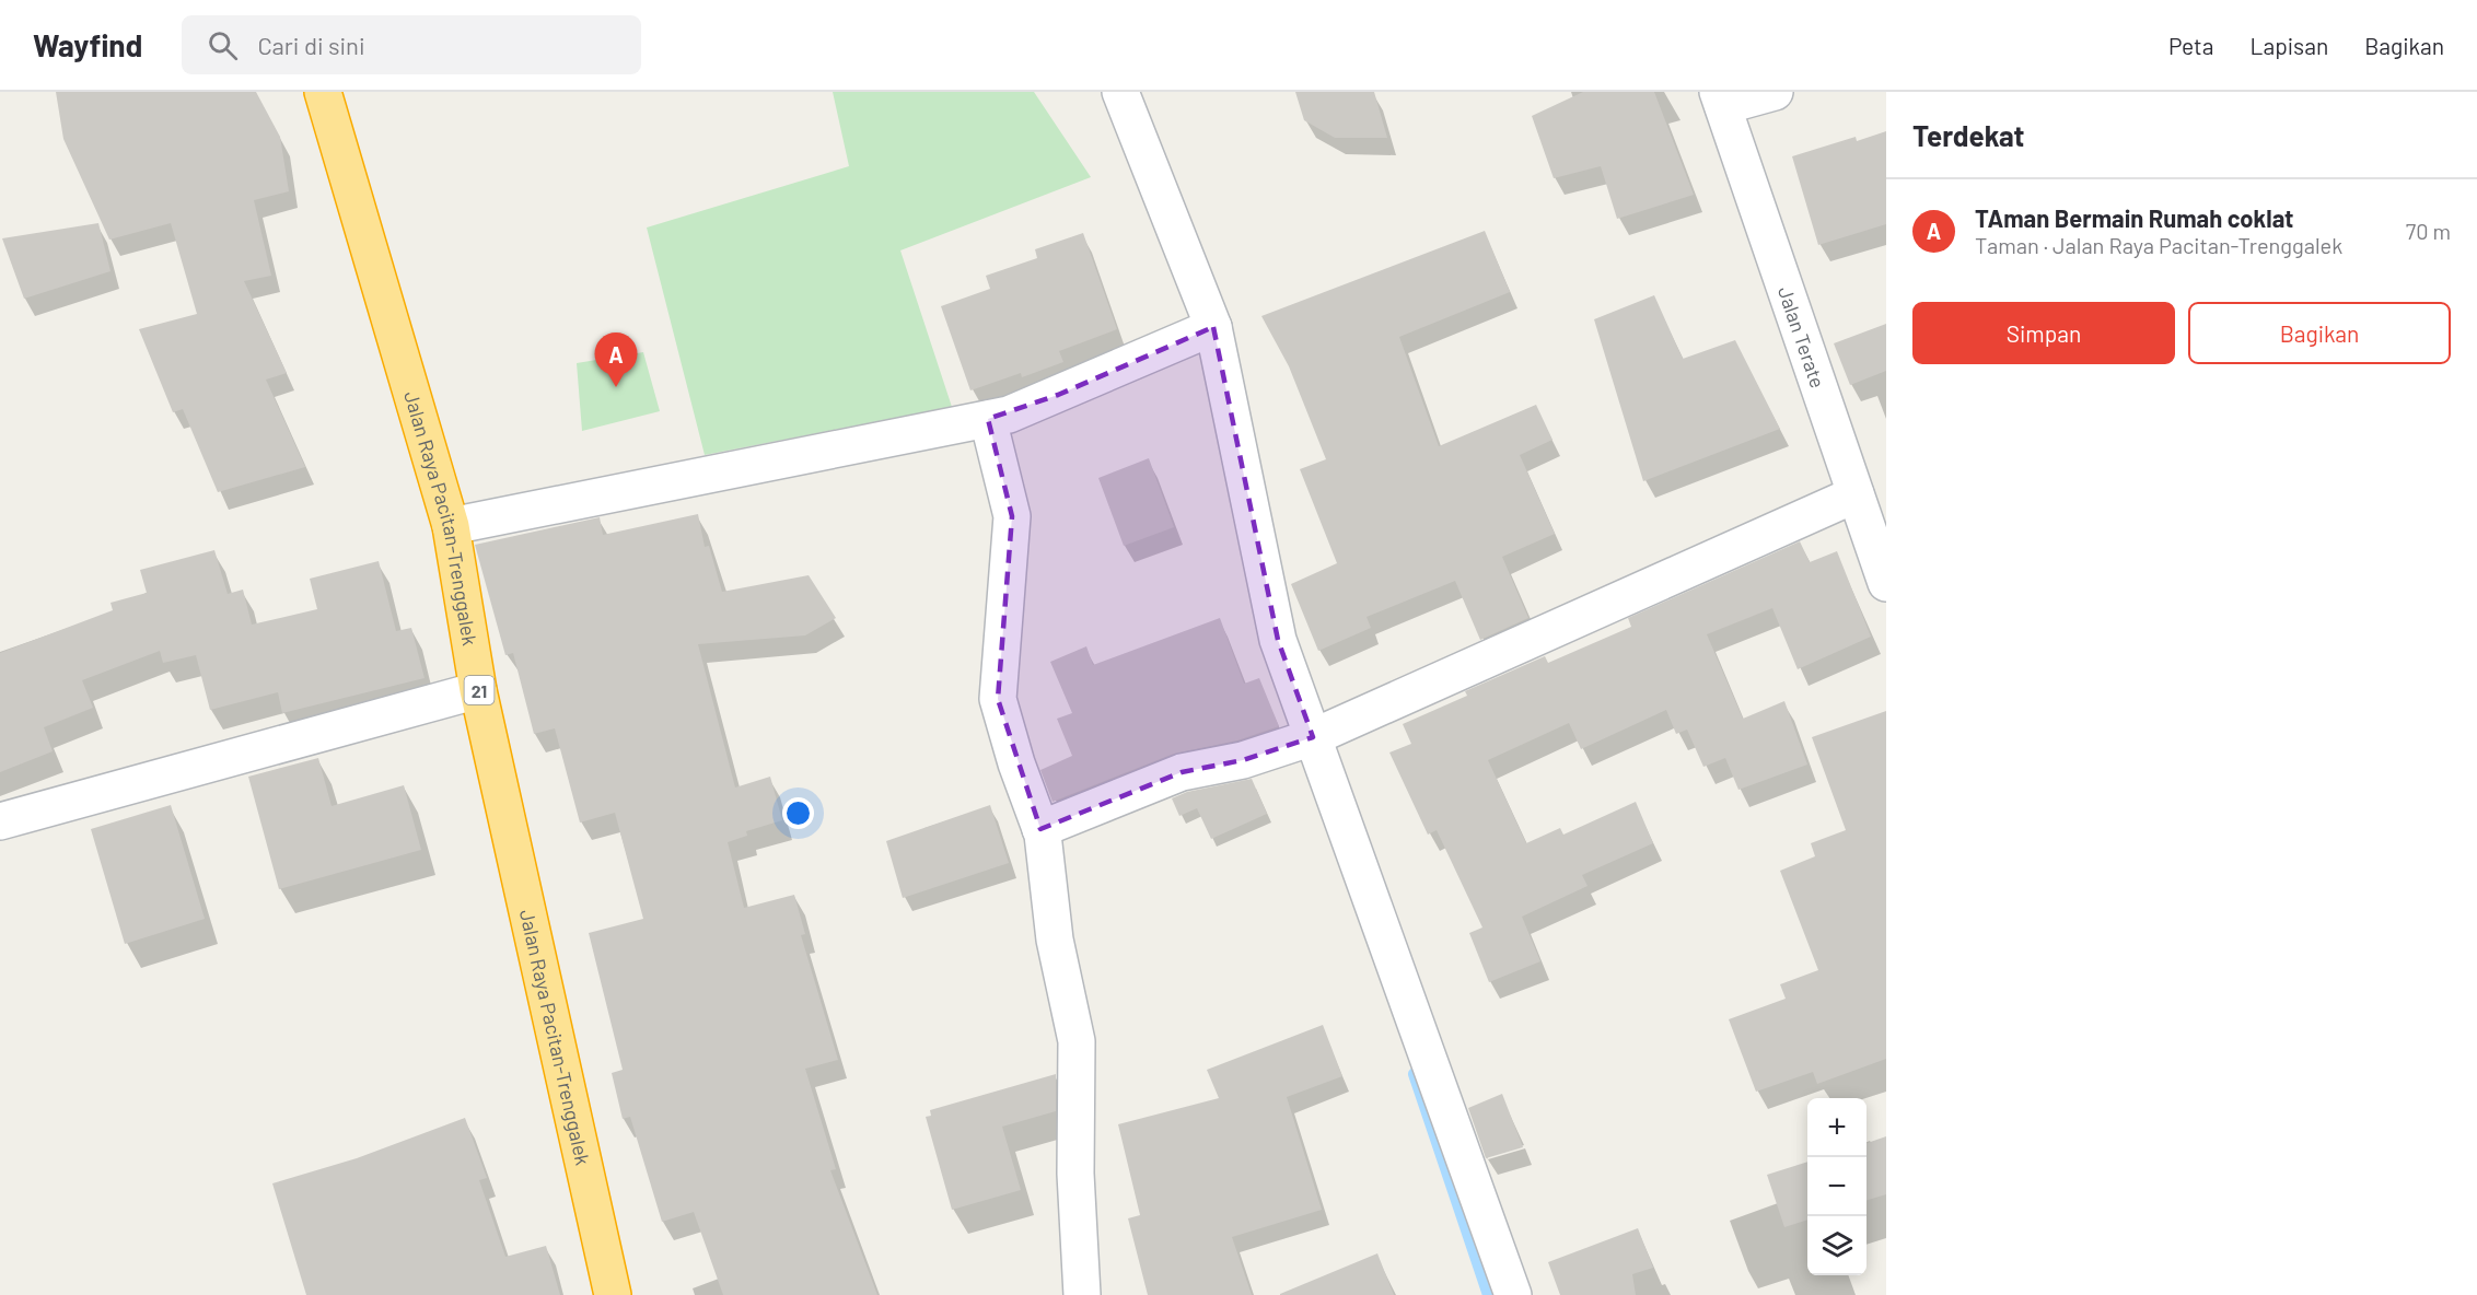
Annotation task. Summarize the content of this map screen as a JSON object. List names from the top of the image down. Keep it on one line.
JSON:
{"streets":{"highway":["Jalan Raya Pacitan-Trenggalek","21"],"street":["Jalan Terate"]},"page":{"header":"Wayfind","search":"Cari di sini","nav":["Peta","Lapisan","Bagikan"],"heading":"Terdekat","list":[{"mark":"A","name":"TAman Bermain Rumah coklat","note":"Taman · Jalan Raya Pacitan-Trenggalek","value":"70 m"}],"buttons":["Simpan","Bagikan"],"pins":"A","map_buttons":["+","−"]}}
